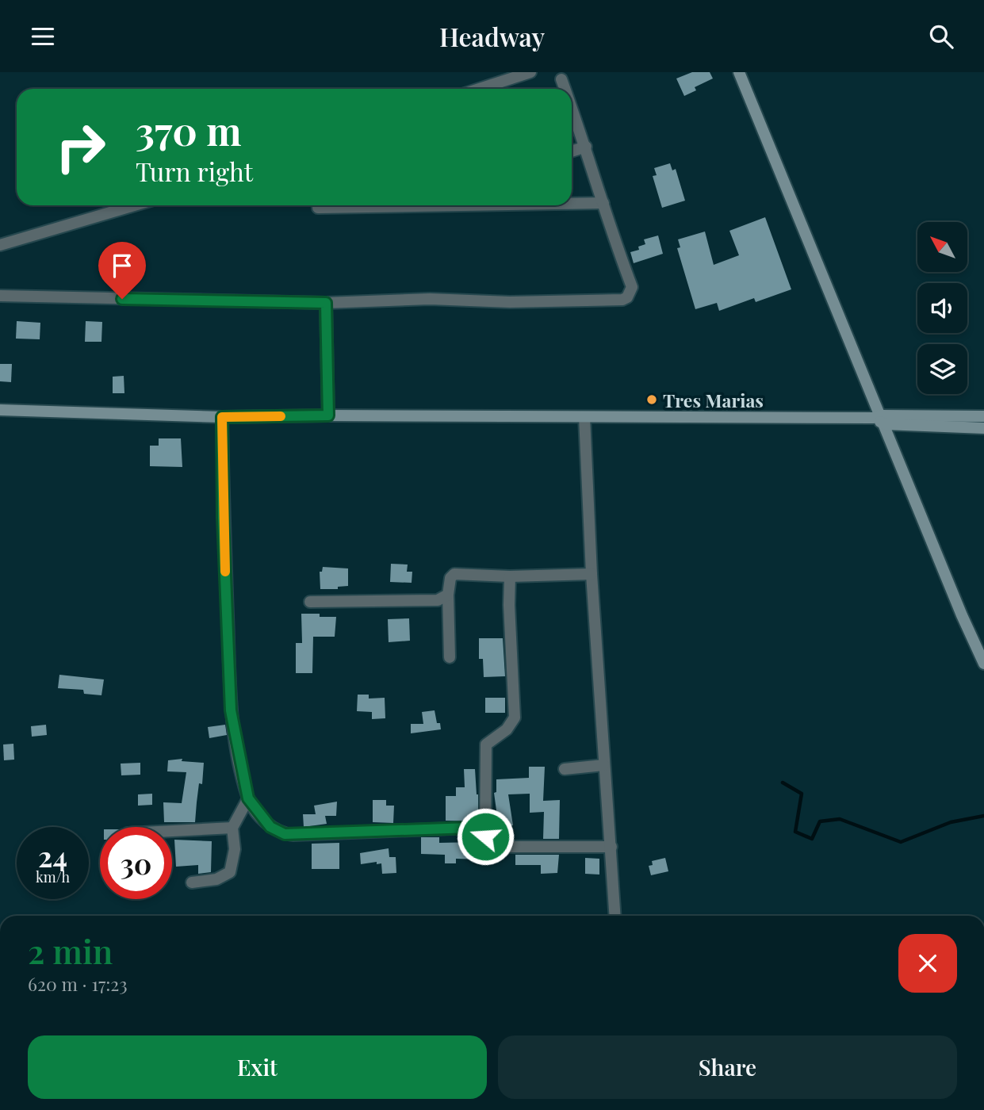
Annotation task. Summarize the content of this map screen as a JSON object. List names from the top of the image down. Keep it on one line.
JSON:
{"places":["Tres Marias"],"north":"top left","page":{"header":"Headway","turn":["370 m","Turn right"],"speed":"24 km/h","limit":"30","heading":["2 min","620 m · 17:23"],"buttons":["Exit","Share"]}}
